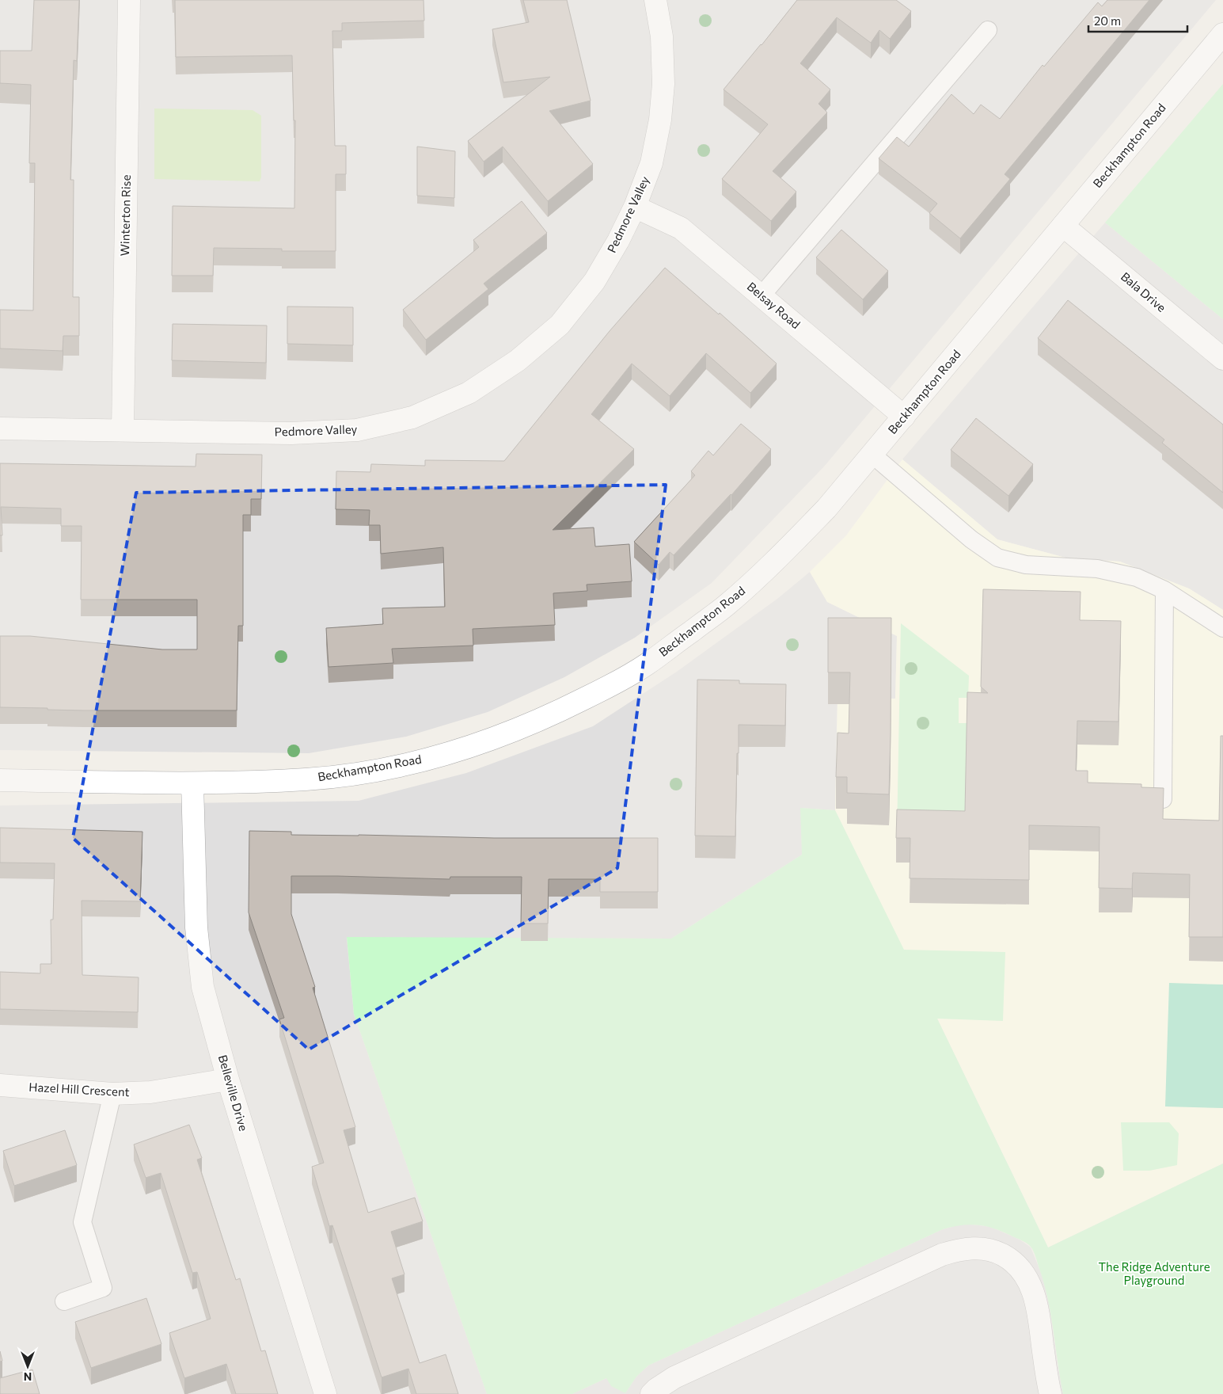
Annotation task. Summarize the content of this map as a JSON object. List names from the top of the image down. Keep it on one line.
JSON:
{"streets":{"street":["Beckhampton Road","Pedmore Valley","Winterton Rise","Bala Drive","Belsay Road","Hazel Hill Crescent","Belleville Drive"]},"crossings":[["Beckhampton Road","Bala Drive"],["Beckhampton Road","Belsay Road"],["Beckhampton Road","Belleville Drive"],["Pedmore Valley","Winterton Rise"],["Pedmore Valley","Belsay Road"],["Hazel Hill Crescent","Belleville Drive"]],"parks":["The Ridge Adventure Playground"],"scale_bar":"20 m","north":"bottom"}
